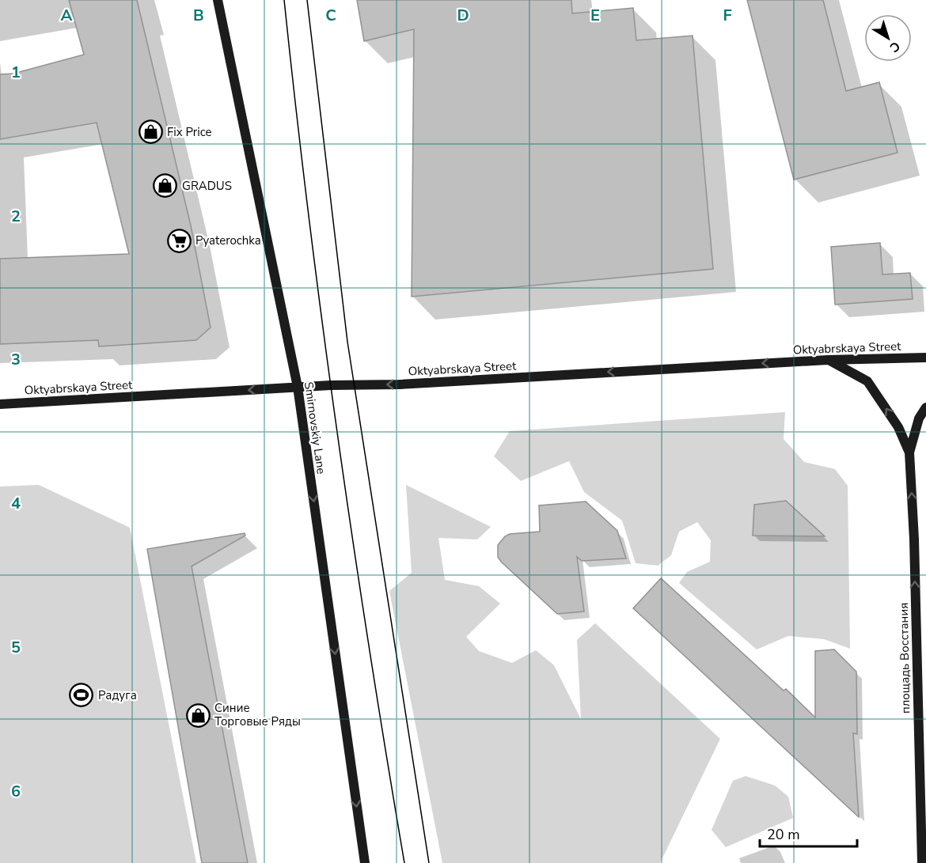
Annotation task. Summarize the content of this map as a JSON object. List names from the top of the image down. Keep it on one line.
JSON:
{"streets":{"main road":["Oktyabrskaya Street","Smirnovskiy Lane","площадь Восстания"]},"crossings":[["Oktyabrskaya Street","Smirnovskiy Lane"],["Oktyabrskaya Street","площадь Восстания"]],"one_way":["Oktyabrskaya Street","Smirnovskiy Lane","площадь Восстания"],"places":{"shop":["Fix Price","GRADUS","Синие Торговые Ряды"],"supermarket":["Pyaterochka"],"sports":["Радуга"]},"scale_bar":"20 m","north":"bottom right","grid":{"columns":["A","B","C","D","E","F"],"rows":["1","2","3","4","5","6"]}}
